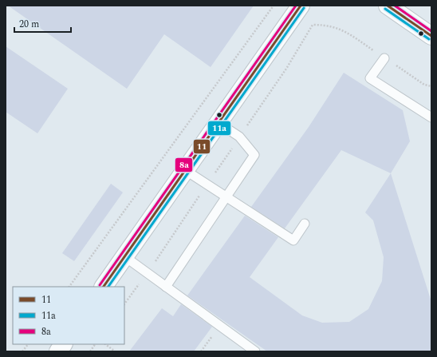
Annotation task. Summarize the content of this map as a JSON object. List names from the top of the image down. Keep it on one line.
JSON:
{"lines":["transit line 11","transit line 8а","transit line 11а"],"legend":["11","11а","8а"],"scale_bar":"20 m"}
